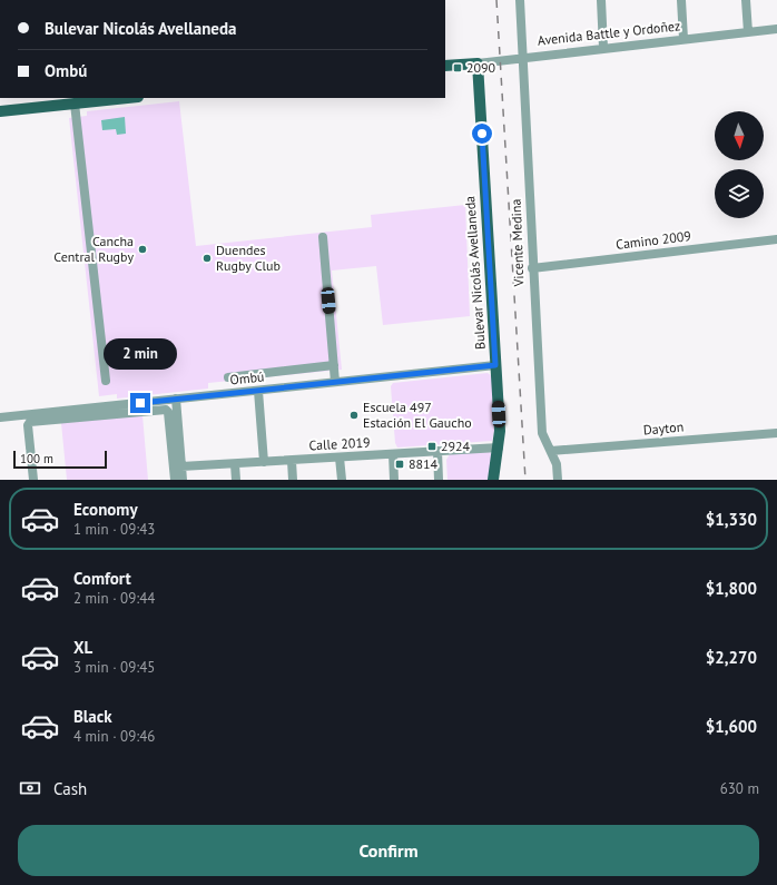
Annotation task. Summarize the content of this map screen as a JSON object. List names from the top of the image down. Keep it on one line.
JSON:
{"streets":{"main road":["Avenida Battle y Ordoñez","Bulevar Nicolás Avellaneda"],"street":["Camino 2009","Vicente Medina","Ombú","Dayton","Calle 2019"]},"crossings":[["Avenida Battle y Ordoñez","Vicente Medina"],["Avenida Battle y Ordoñez","Bulevar Nicolás Avellaneda"],["Camino 2009","Vicente Medina"],["Vicente Medina","Dayton"],["Bulevar Nicolás Avellaneda","Ombú"],["Bulevar Nicolás Avellaneda","Calle 2019"]],"places":{"transit":["2090","2924","8814"],"other":["Cancha Central Rugby","Duendes Rugby Club","Escuela 497 Estación El Gaucho"]},"scale_bar":"100 m","north":"bottom","page":{"banner":["Bulevar Nicolás Avellaneda","Ombú"],"bubble":"2 min","scale":"100 m","list":[{"name":"Economy","note":"1 min · 09:43","value":"$1,330"},{"name":"Comfort","note":"2 min · 09:44","value":"$1,800"},{"name":"XL","note":"3 min · 09:45","value":"$2,270"},{"name":"Black","note":"4 min · 09:46","value":"$1,600"}],"pay":["Cash","630 m"],"buttons":"Confirm"}}
